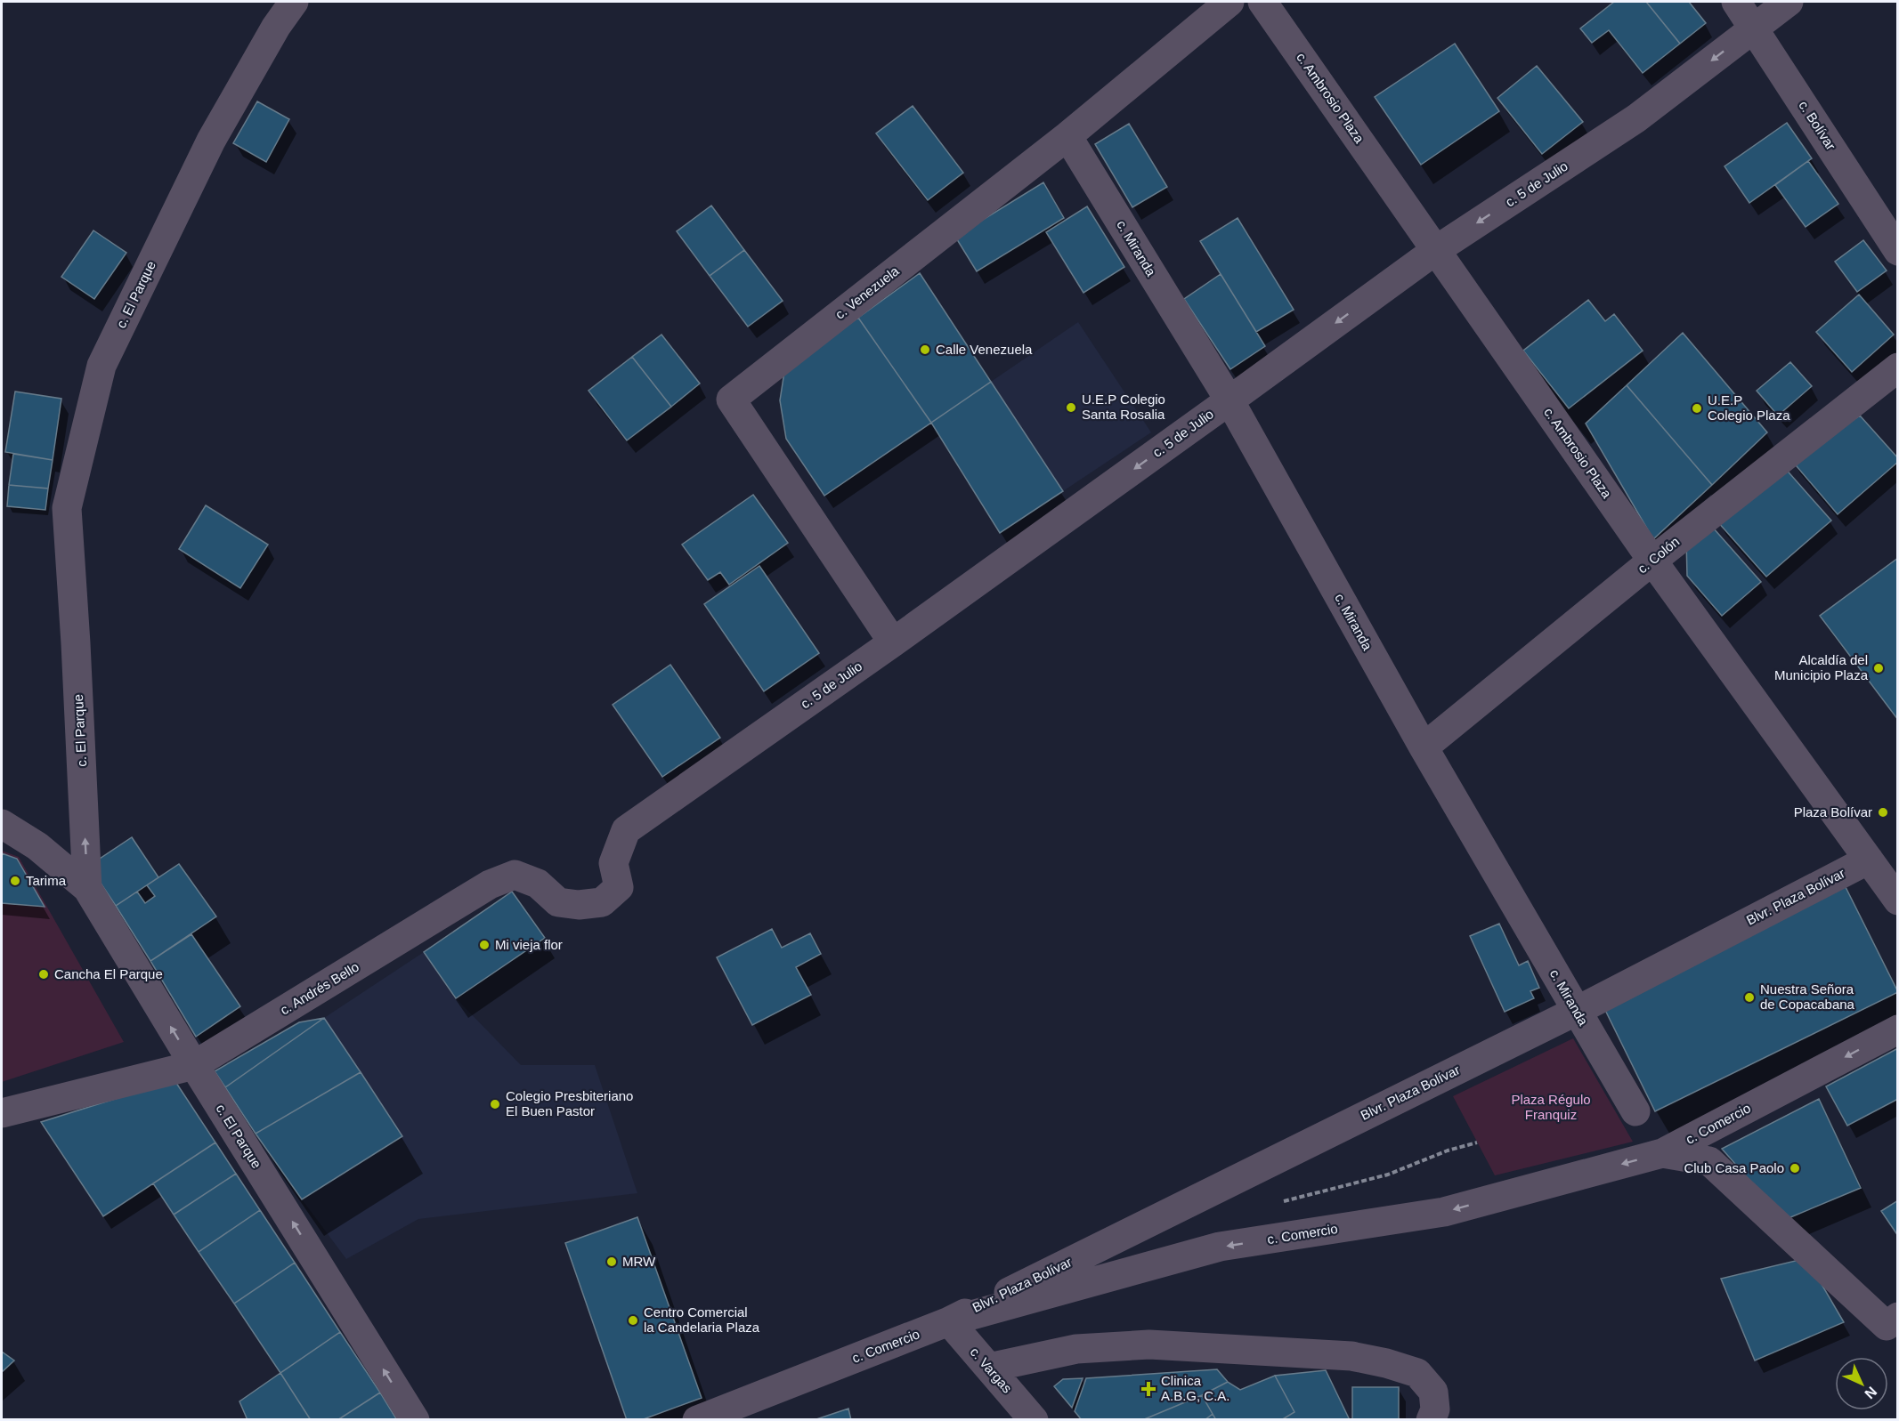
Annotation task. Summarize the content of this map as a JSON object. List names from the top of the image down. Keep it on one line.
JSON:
{"streets":{"street":["c. Ambrosio Plaza","c. Bolívar","c. 5 de Julio","c. Miranda","c. Venezuela","c. El Parque","c. Colón","Blvr. Plaza Bolívar","c. Andrés Bello","c. Comercio","c. Vargas"]},"crossings":[["c. Ambrosio Plaza","c. 5 de Julio"],["c. Ambrosio Plaza","c. Colón"],["c. Ambrosio Plaza","Blvr. Plaza Bolívar"],["c. Bolívar","c. 5 de Julio"],["c. 5 de Julio","c. Miranda"],["c. 5 de Julio","c. Venezuela"],["c. 5 de Julio","c. Andrés Bello"],["c. Miranda","c. Venezuela"],["c. Miranda","c. Colón"],["c. Miranda","Blvr. Plaza Bolívar"],["c. El Parque","c. Andrés Bello"],["Blvr. Plaza Bolívar","c. Comercio"],["Blvr. Plaza Bolívar","c. Vargas"],["c. Comercio","c. Vargas"]],"one_way":["c. 5 de Julio","c. El Parque","c. Comercio"],"parks":["Plaza Régulo Franquiz"],"places":{"other":["Calle Venezuela","U.E.P Colegio Santa Rosalia","U.E.P Colegio Plaza","Alcaldía del Municipio Plaza","Plaza Bolívar","Tarima","Mi vieja flor","Cancha El Parque","Nuestra Señora de Copacabana","Colegio Presbiteriano El Buen Pastor","Club Casa Paolo","MRW","Centro Comercial la Candelaria Plaza"],"health":["Clinica A.B.G, C.A."]},"north":"bottom right"}
